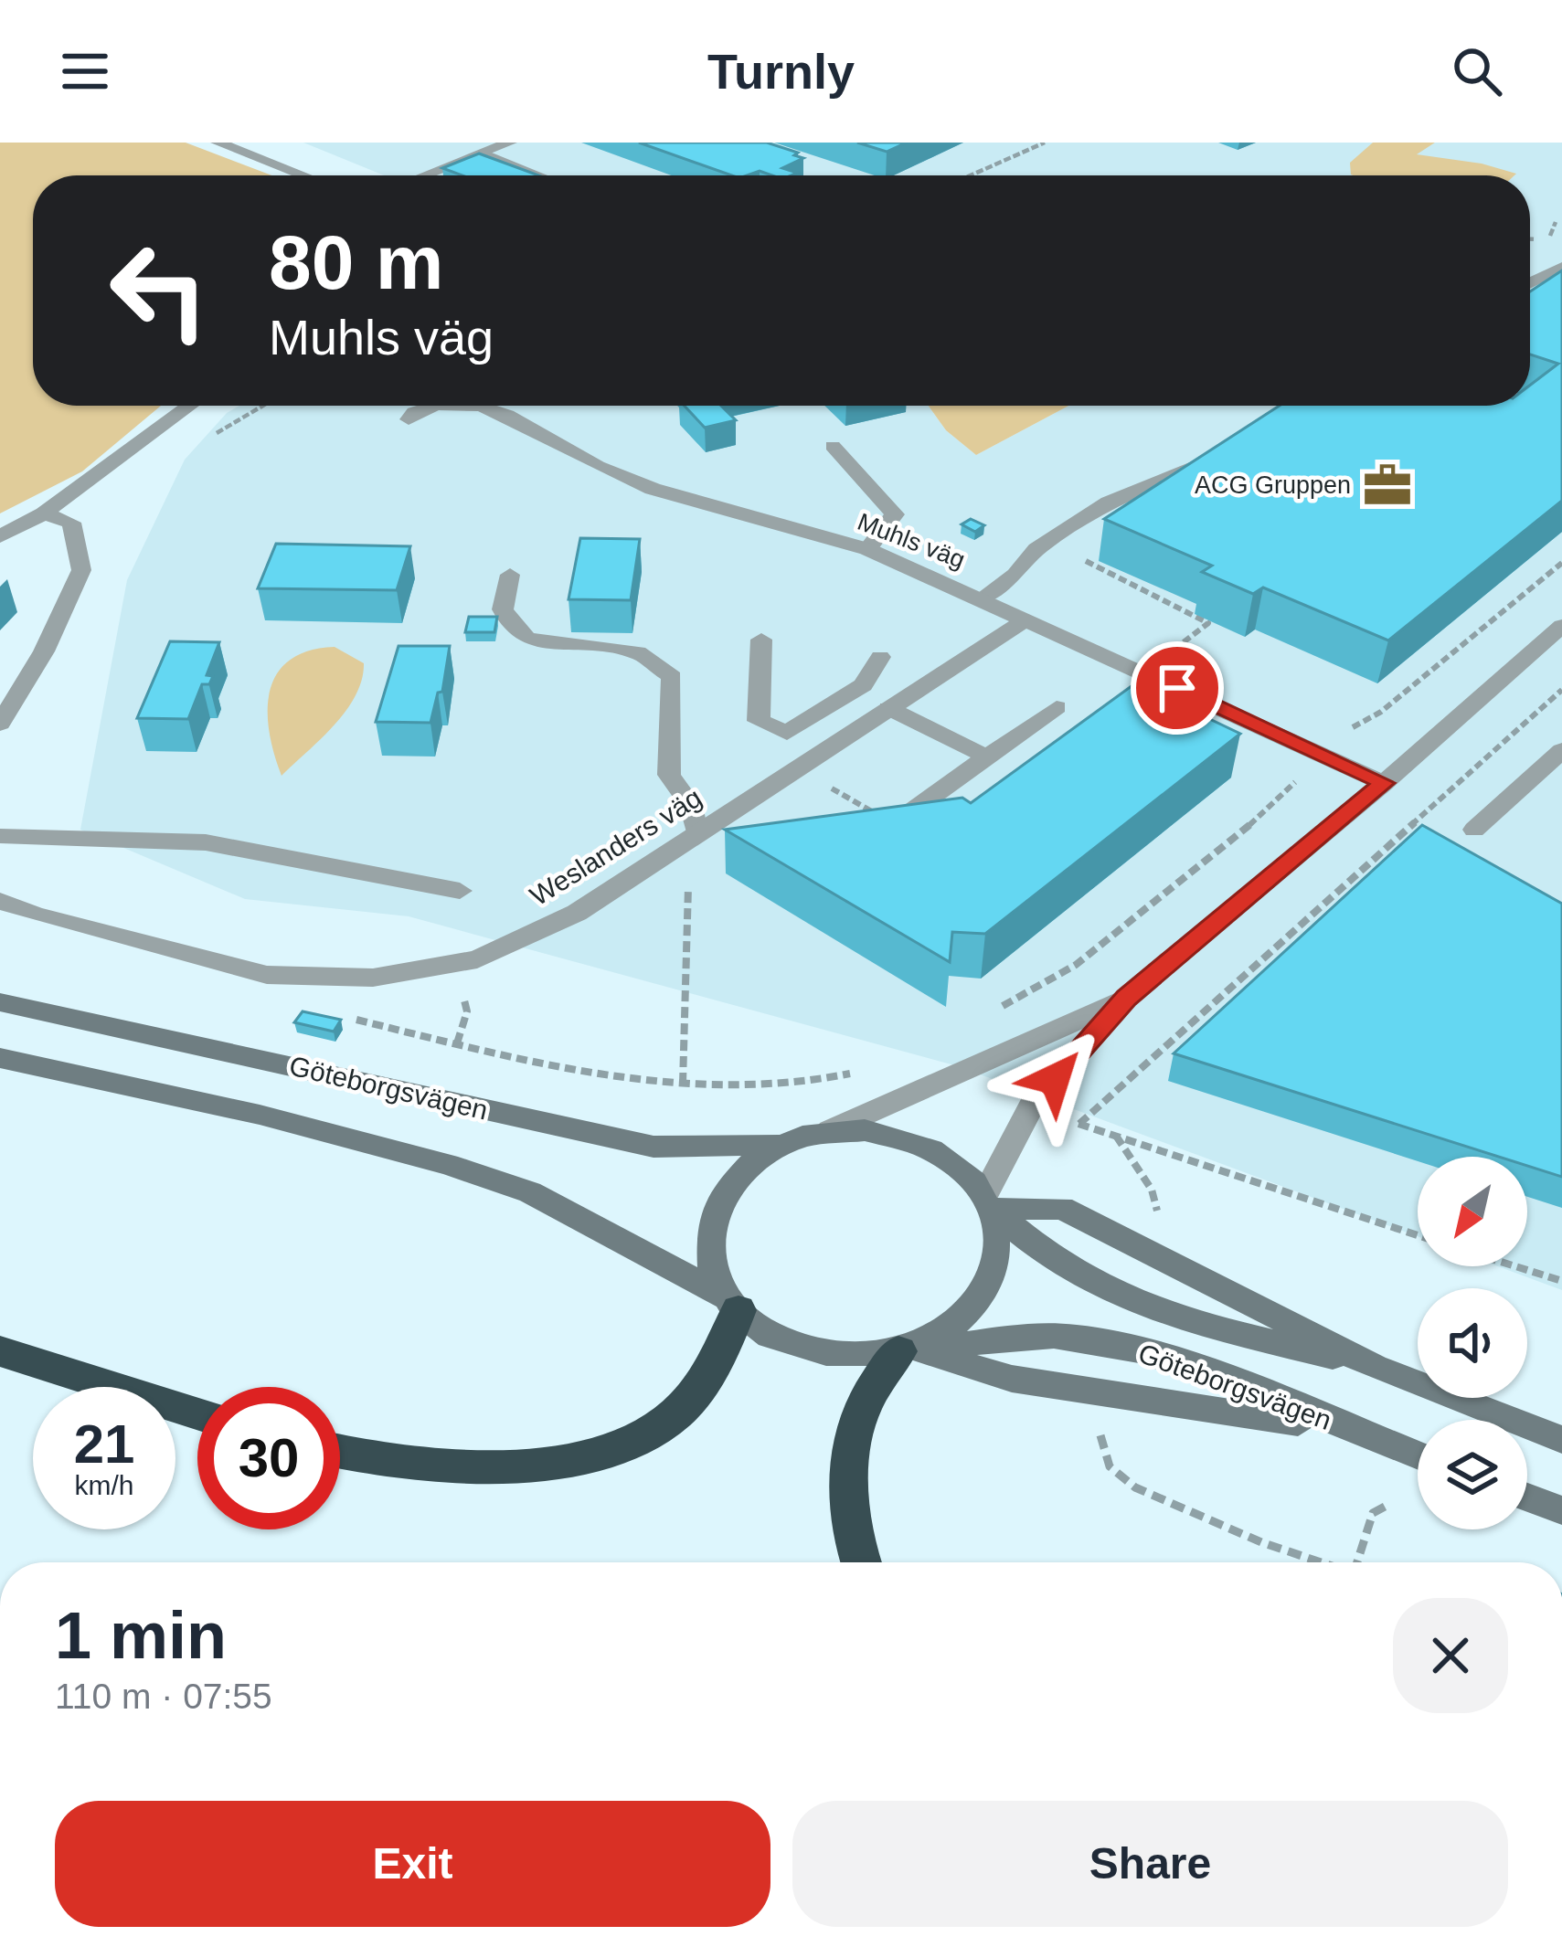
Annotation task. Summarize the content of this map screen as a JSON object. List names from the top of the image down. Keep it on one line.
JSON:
{"streets":{"main road":["Göteborgsvägen"],"street":["Muhls väg","Weslanders väg"]},"crossings":[["Muhls väg","Weslanders väg"]],"places":{"office":["ACG Gruppen"]},"north":"bottom left","page":{"header":"Turnly","turn":["80 m","Muhls väg"],"speed":"21 km/h","limit":"30","heading":["1 min","110 m · 07:55"],"buttons":["Exit","Share"]}}
